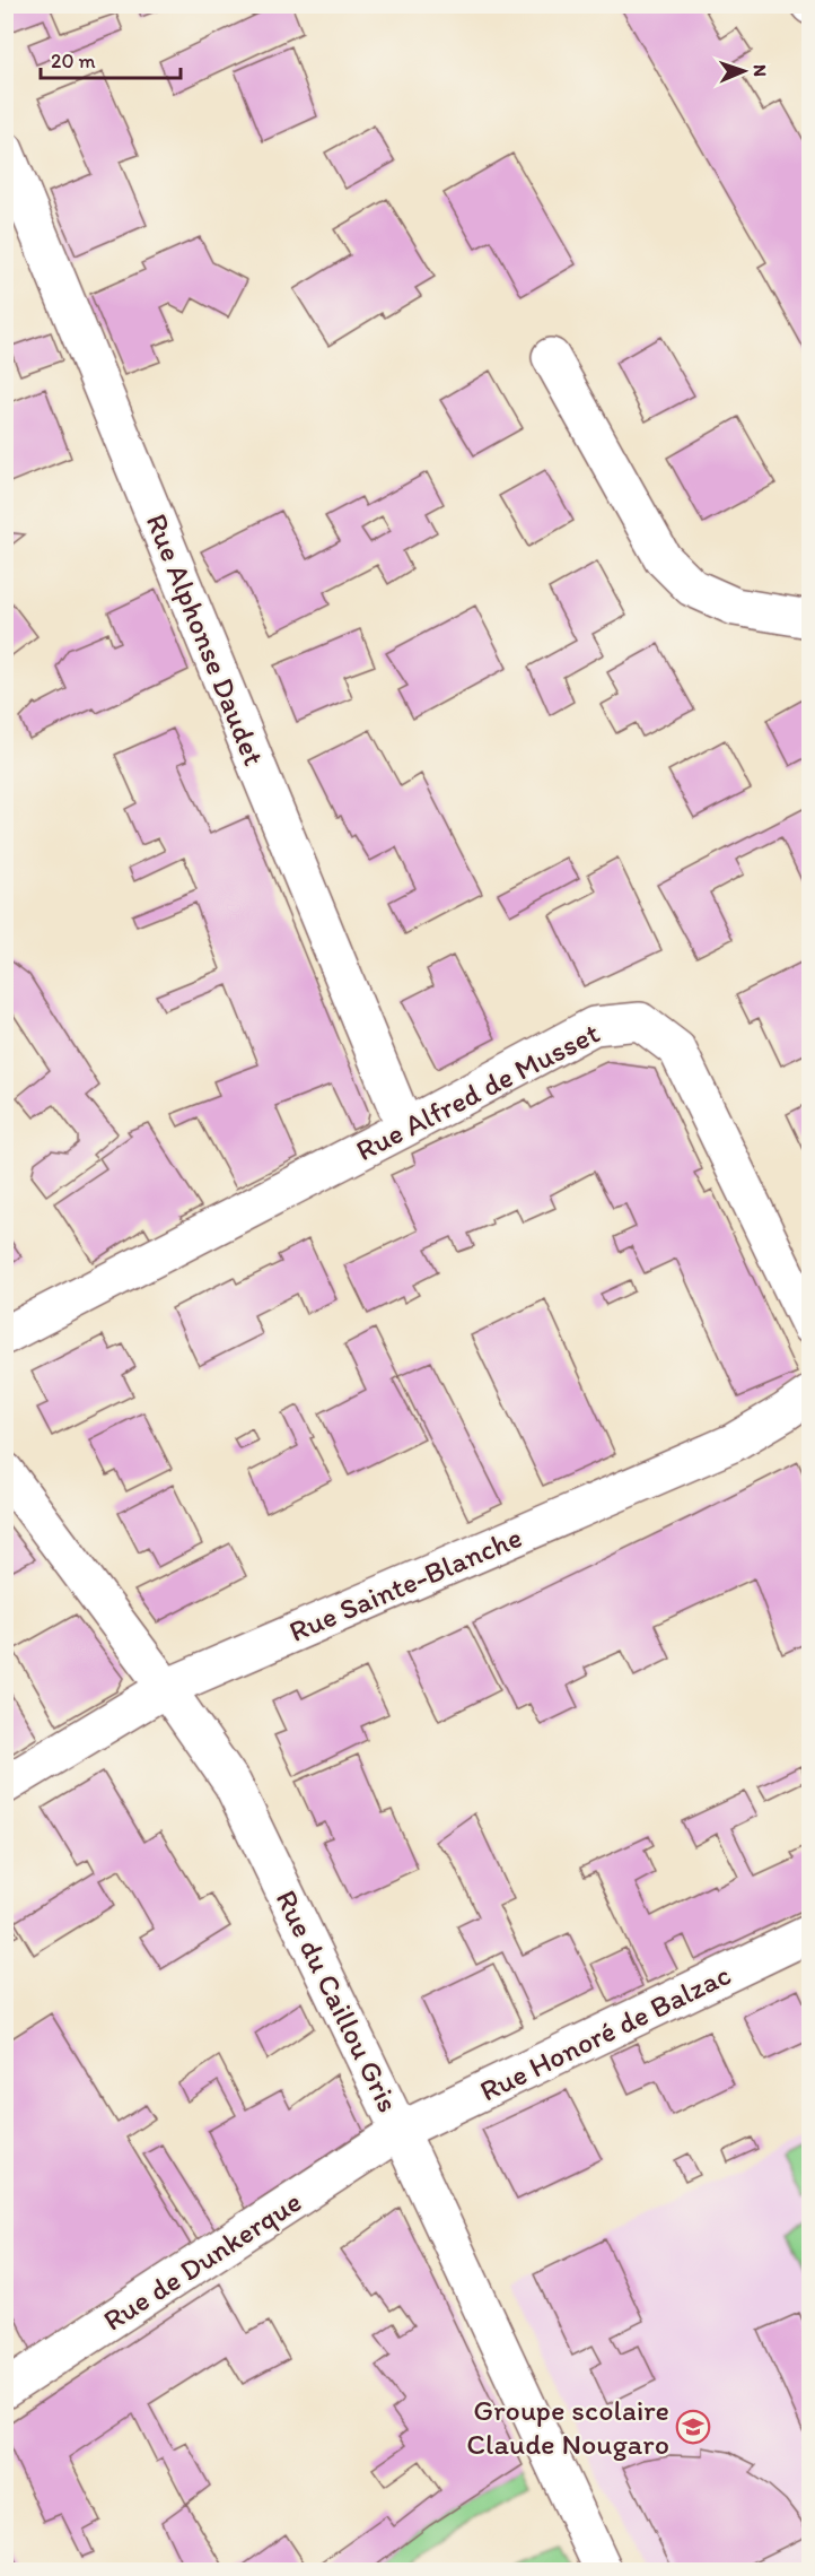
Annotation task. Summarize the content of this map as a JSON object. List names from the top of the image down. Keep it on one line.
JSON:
{"streets":{"street":["Rue Alphonse Daudet","Rue Alfred de Musset","Rue Sainte-Blanche","Rue du Caillou Gris","Rue Honoré de Balzac","Rue de Dunkerque"]},"crossings":[["Rue Alphonse Daudet","Rue Alfred de Musset"],["Rue Sainte-Blanche","Rue du Caillou Gris"],["Rue du Caillou Gris","Rue Honoré de Balzac"],["Rue du Caillou Gris","Rue de Dunkerque"],["Rue Honoré de Balzac","Rue de Dunkerque"]],"places":{"school or university":["Groupe scolaire Claude Nougaro"]},"scale_bar":"20 m","north":"right"}
